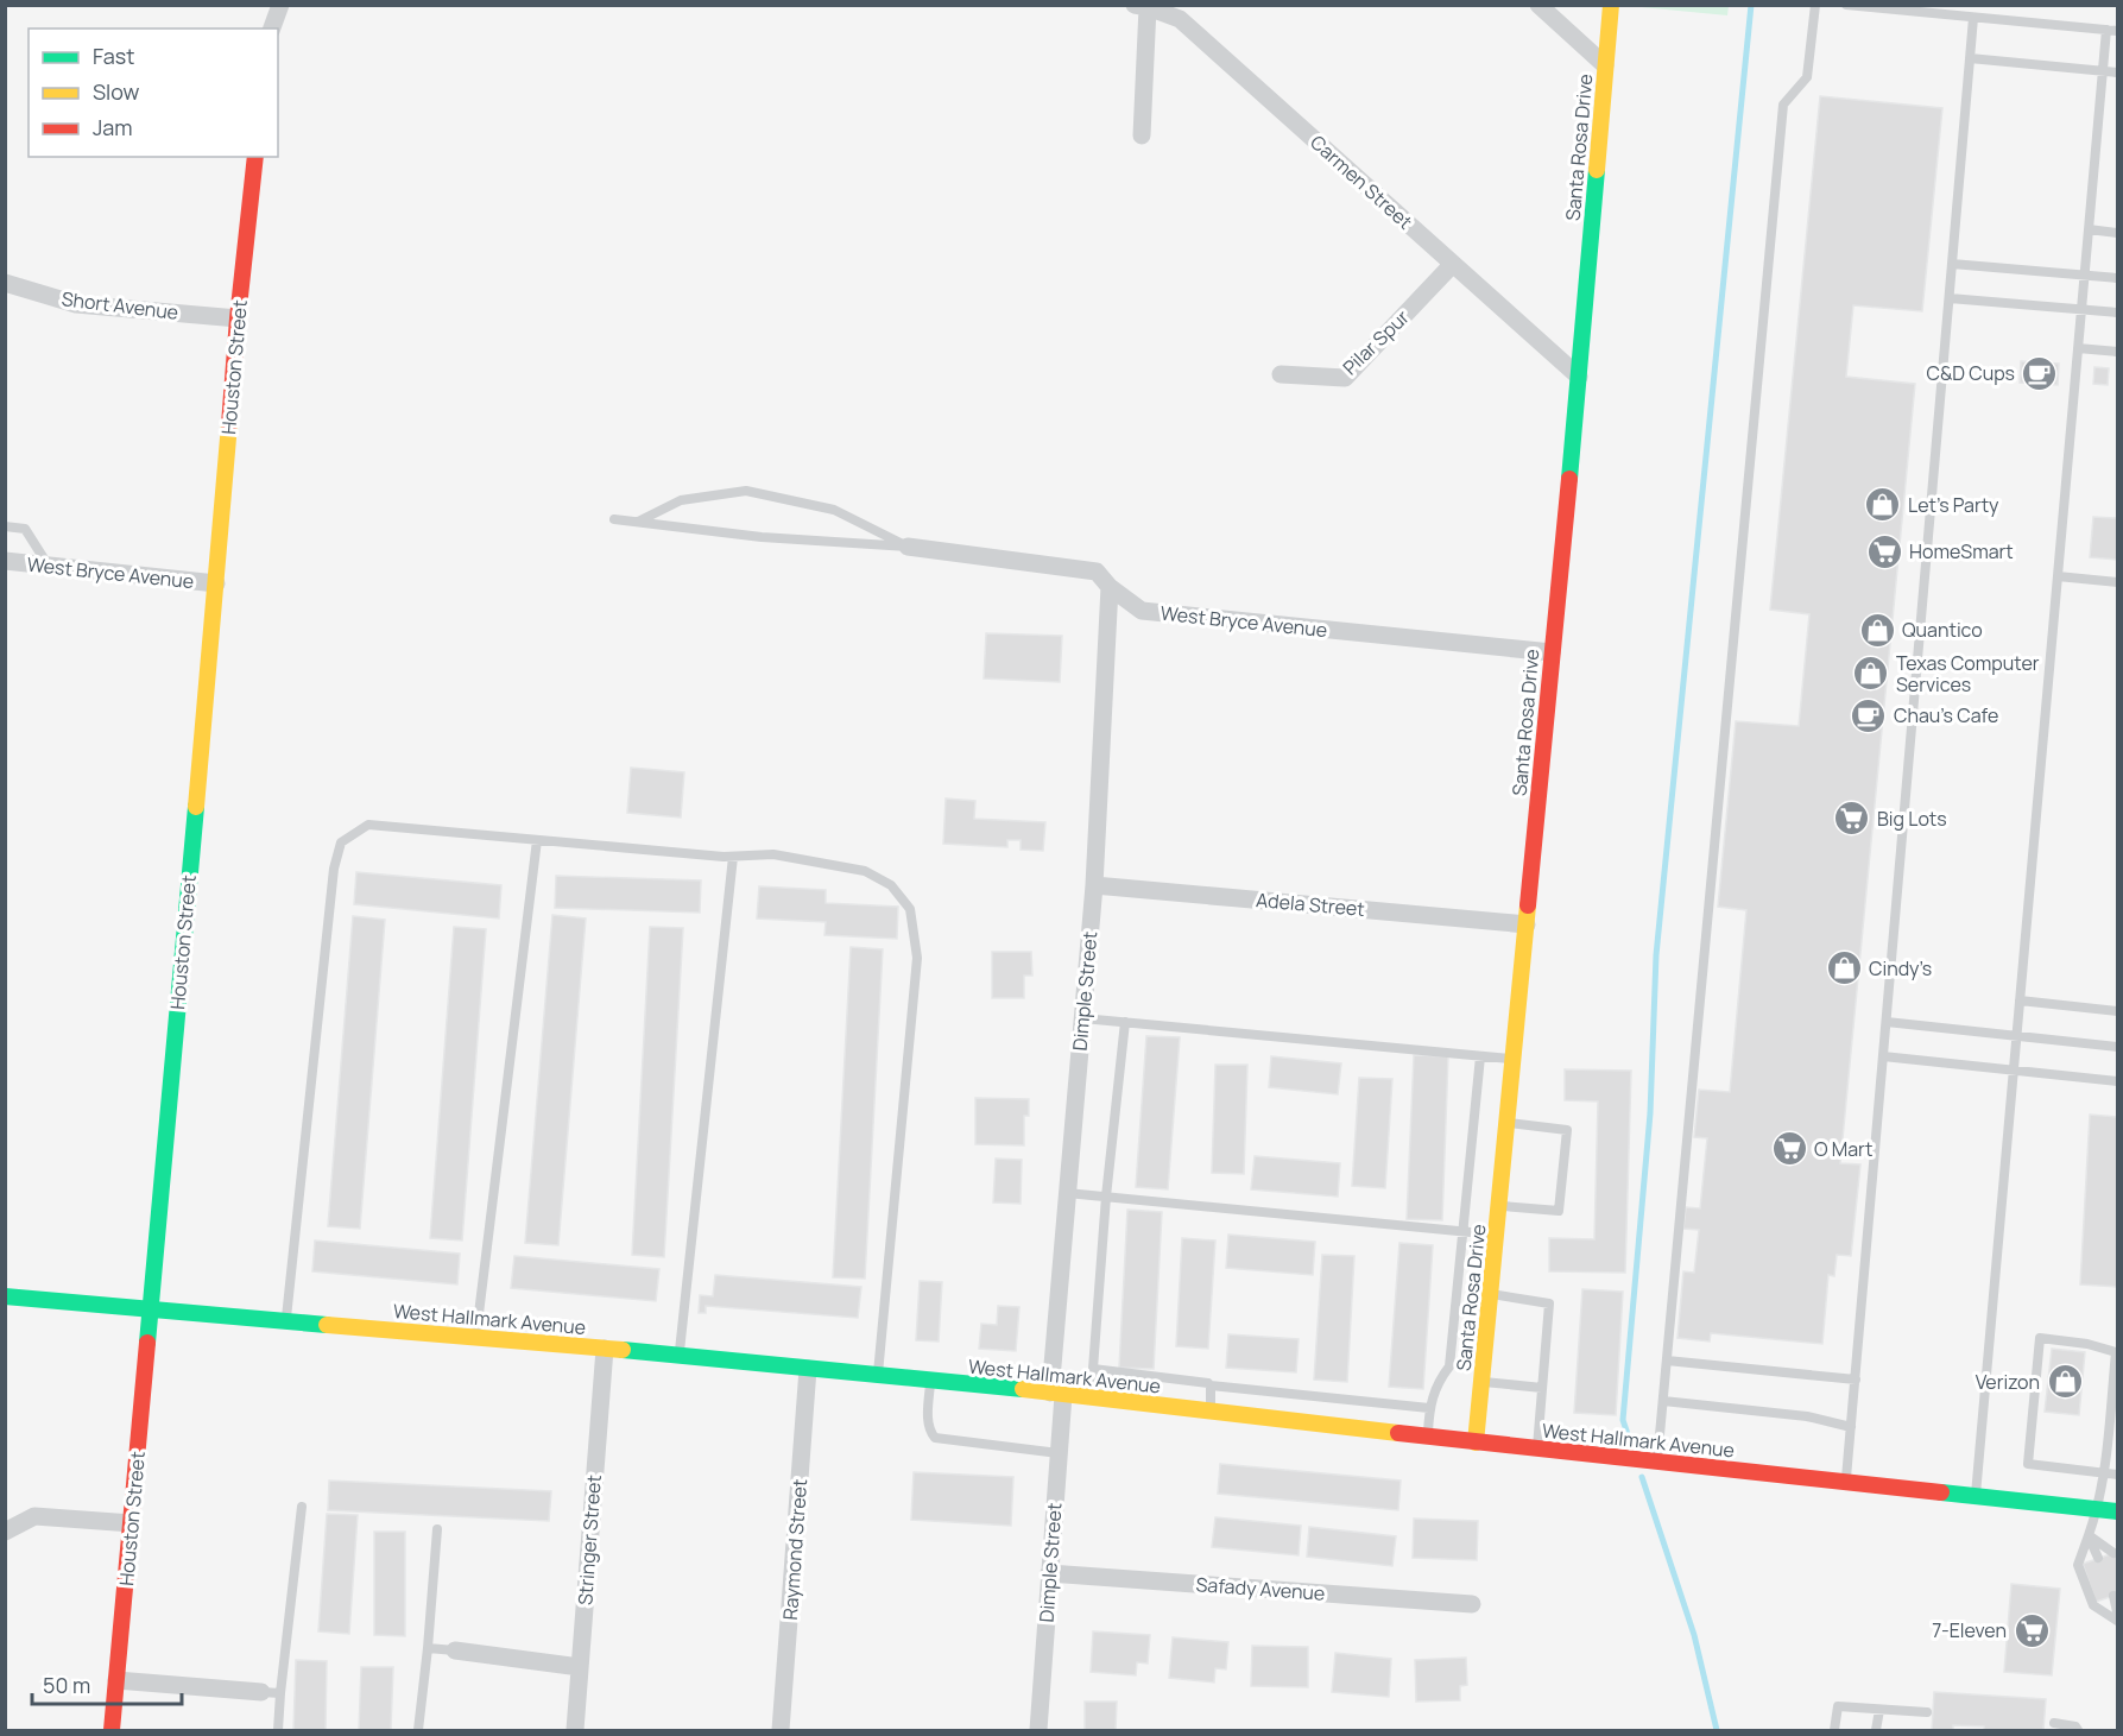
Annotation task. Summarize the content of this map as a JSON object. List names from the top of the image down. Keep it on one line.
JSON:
{"streets":{"street":["Santa Rosa Drive","Carmen Street","Short Avenue","Pilar Spur","Houston Street","West Bryce Avenue","Adela Street","Dimple Street","West Hallmark Avenue","Stringer Street","Raymond Street","Safady Avenue"]},"crossings":[["Santa Rosa Drive","Carmen Street"],["Santa Rosa Drive","West Bryce Avenue"],["Santa Rosa Drive","Adela Street"],["Santa Rosa Drive","West Hallmark Avenue"],["Carmen Street","Pilar Spur"],["Short Avenue","Houston Street"],["Houston Street","West Bryce Avenue"],["Houston Street","West Hallmark Avenue"],["West Bryce Avenue","Dimple Street"],["Adela Street","Dimple Street"],["Dimple Street","West Hallmark Avenue"],["Dimple Street","Safady Avenue"],["West Hallmark Avenue","Stringer Street"],["West Hallmark Avenue","Raymond Street"]],"places":{"cafe":["C&D Cups","Chau's Cafe"],"shop":["Let's Party","Quantico","Texas Computer Services","Cindy’s","Verizon"],"supermarket":["HomeSmart","Big Lots","O Mart","7-Eleven"]},"legend":["Fast","Slow","Jam"],"scale_bar":"50 m"}
